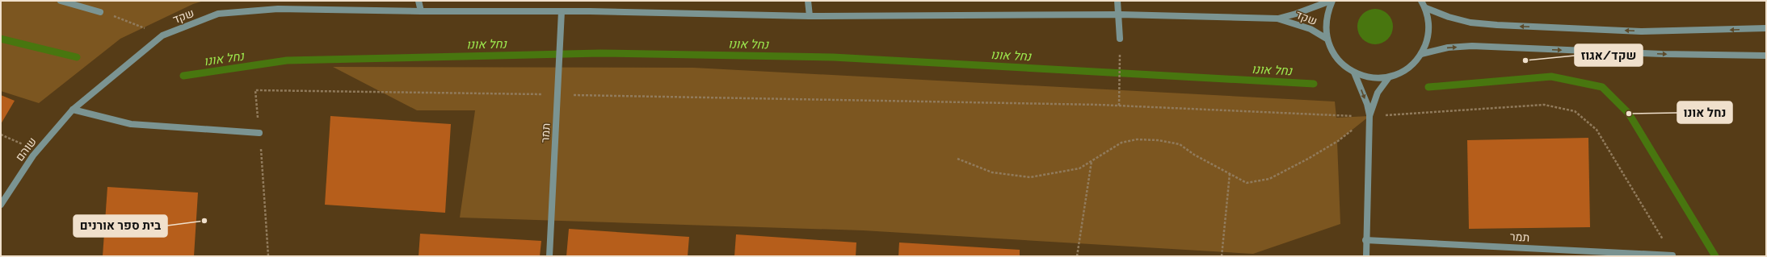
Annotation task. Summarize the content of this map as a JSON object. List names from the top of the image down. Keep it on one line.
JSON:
{"streets":{"street":["שקד","תמר","שוהם"]},"crossings":[["שקד","תמר"],["שקד","שוהם"]],"water":["נחל אונו"],"places":["שקד/אגוז","נחל אונו","בית ספר אורנים"]}
